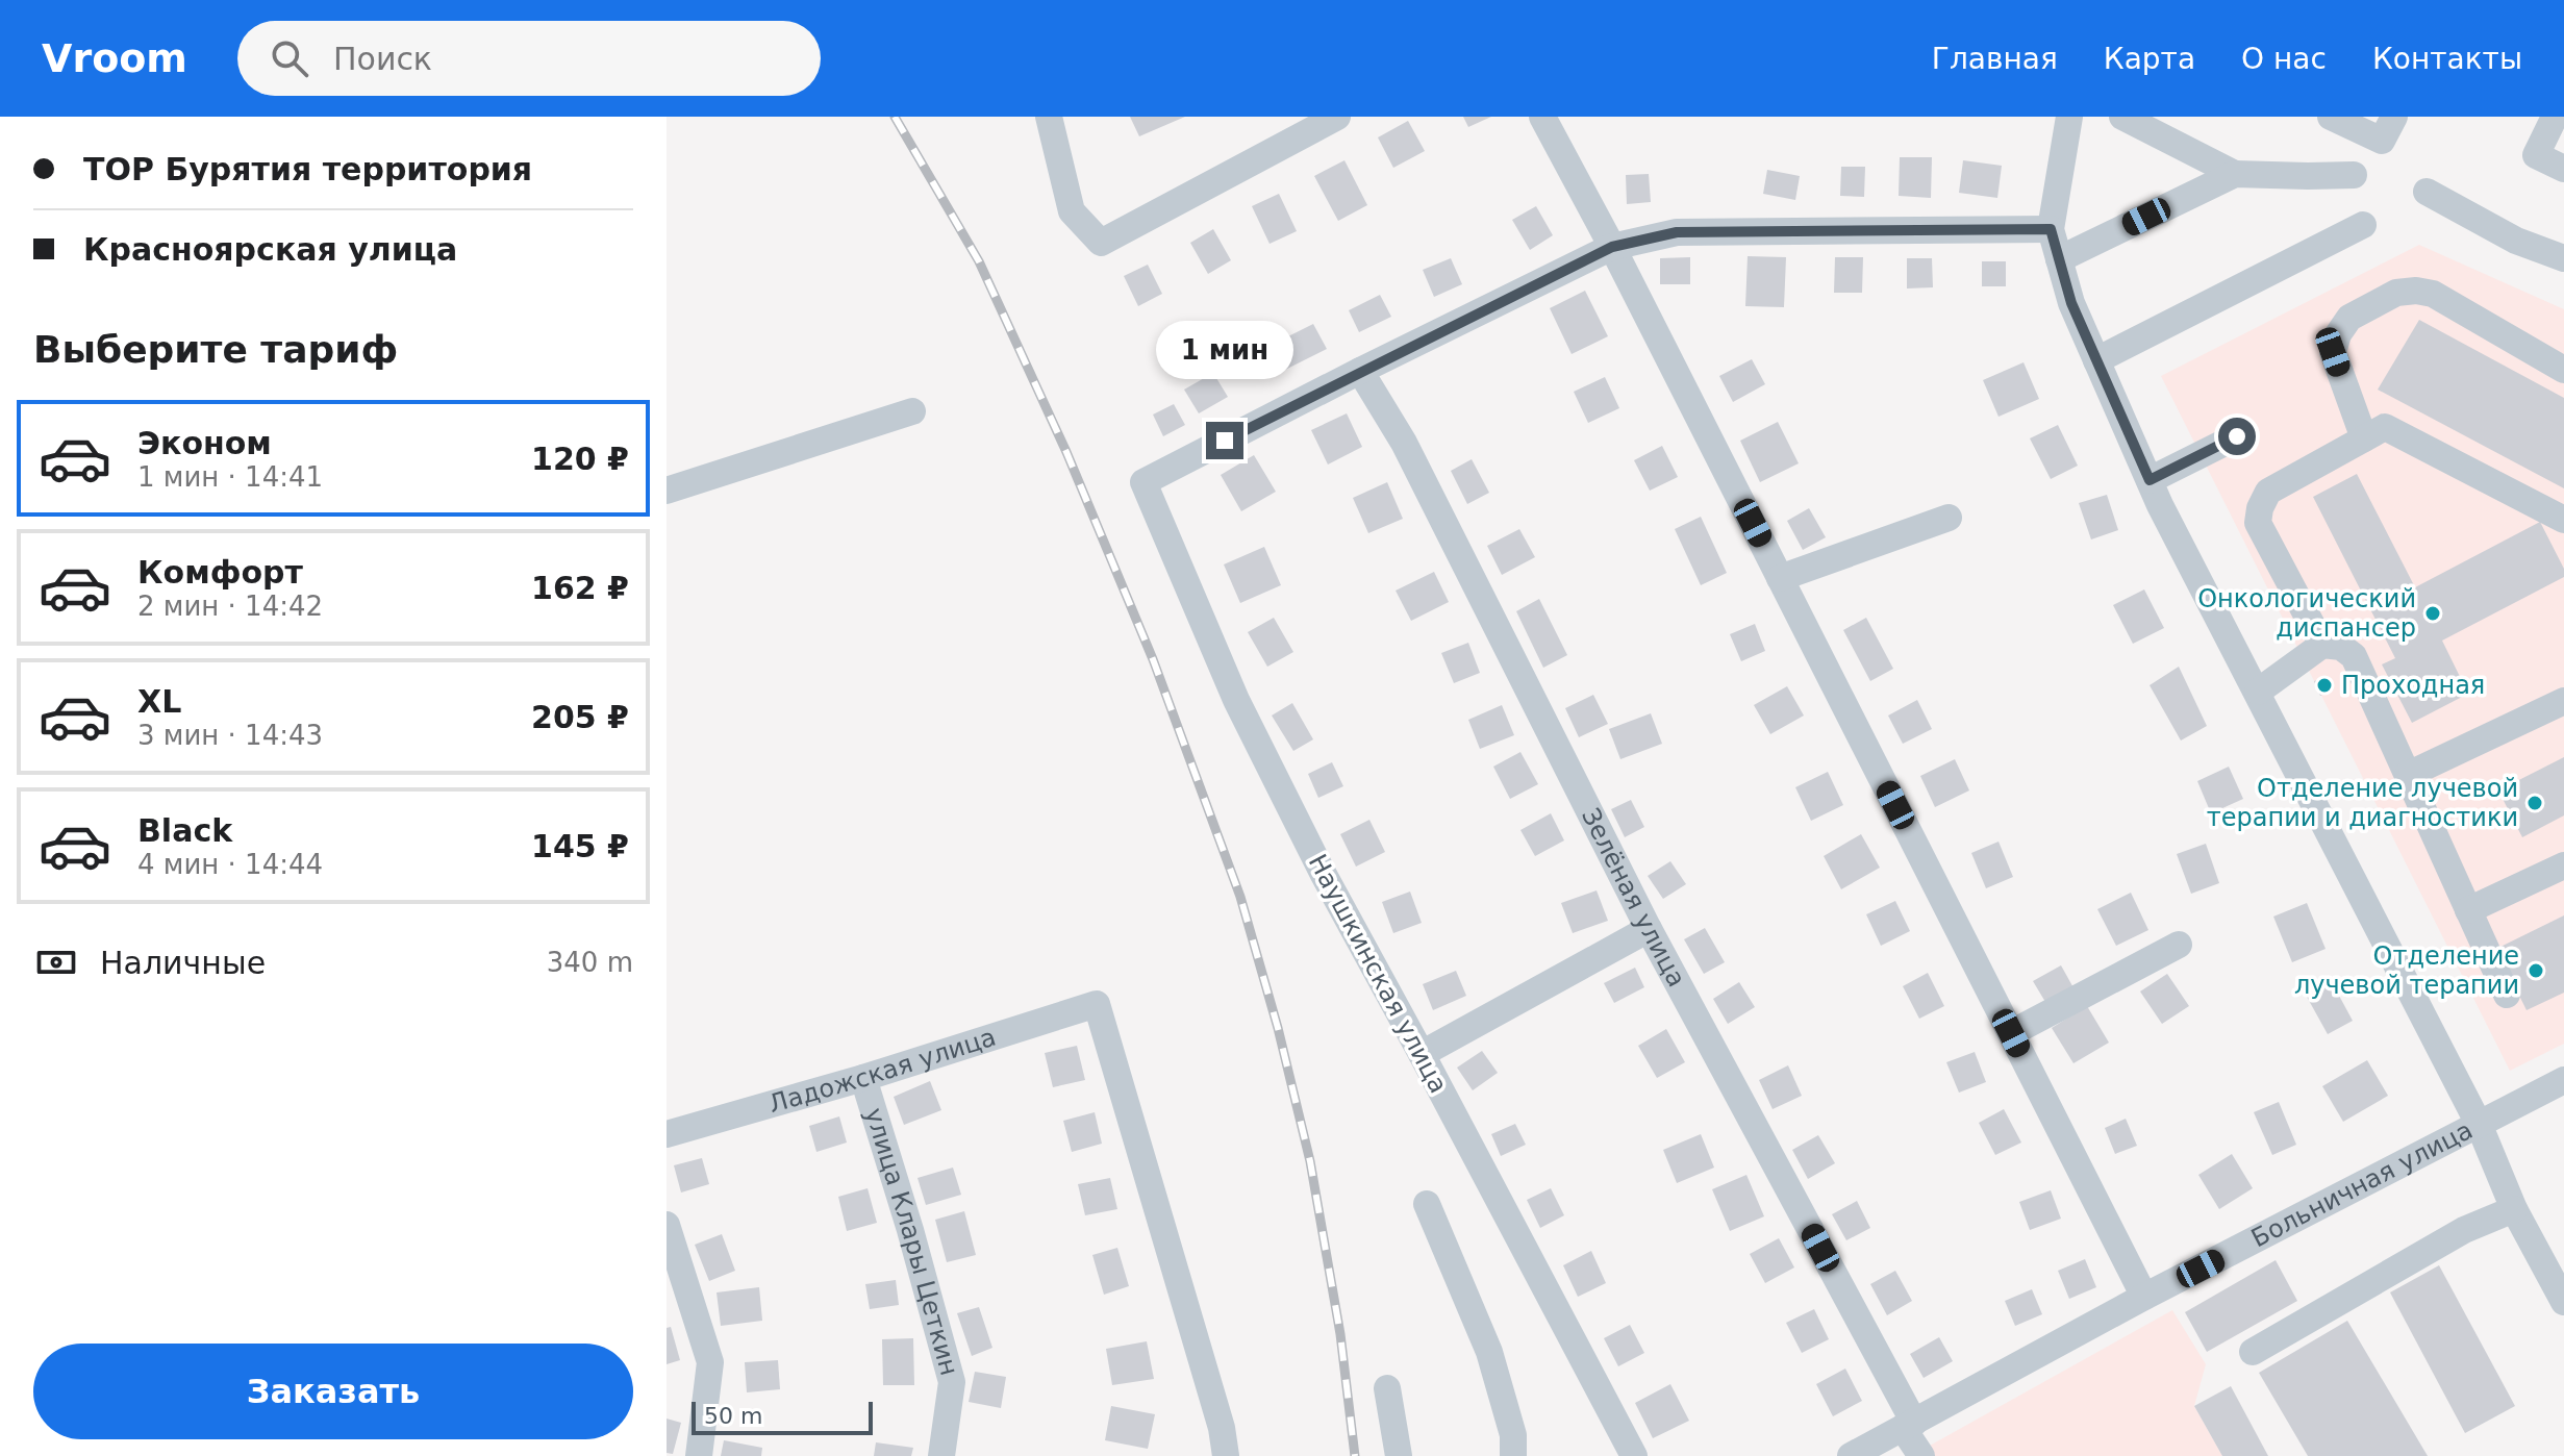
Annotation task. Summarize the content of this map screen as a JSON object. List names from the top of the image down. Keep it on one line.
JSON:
{"streets":{"street":["Зелёная улица","Наушкинская улица","Ладожская улица","Больничная улица","улица Клары Цеткин"]},"crossings":[["Зелёная улица","Наушкинская улица"],["Зелёная улица","Больничная улица"],["Ладожская улица","улица Клары Цеткин"]],"places":["Онкологический диспансер","Проходная","Отделение лучевой терапии и диагностики","Отделение лучевой терапии"],"scale_bar":"50 m","page":{"header":"Vroom","search":"Поиск","nav":["Главная","Карта","О нас","Контакты"],"banner":["ТОР Бурятия территория","Красноярская улица"],"heading":"Выберите тариф","bubble":"1 мин","list":[{"name":"Эконом","note":"1 мин · 14:41","value":"120 ₽"},{"name":"Комфорт","note":"2 мин · 14:42","value":"162 ₽"},{"name":"XL","note":"3 мин · 14:43","value":"205 ₽"},{"name":"Black","note":"4 мин · 14:44","value":"145 ₽"}],"pay":["Наличные","340 m"],"buttons":"Заказать","scale":"50 m"}}
